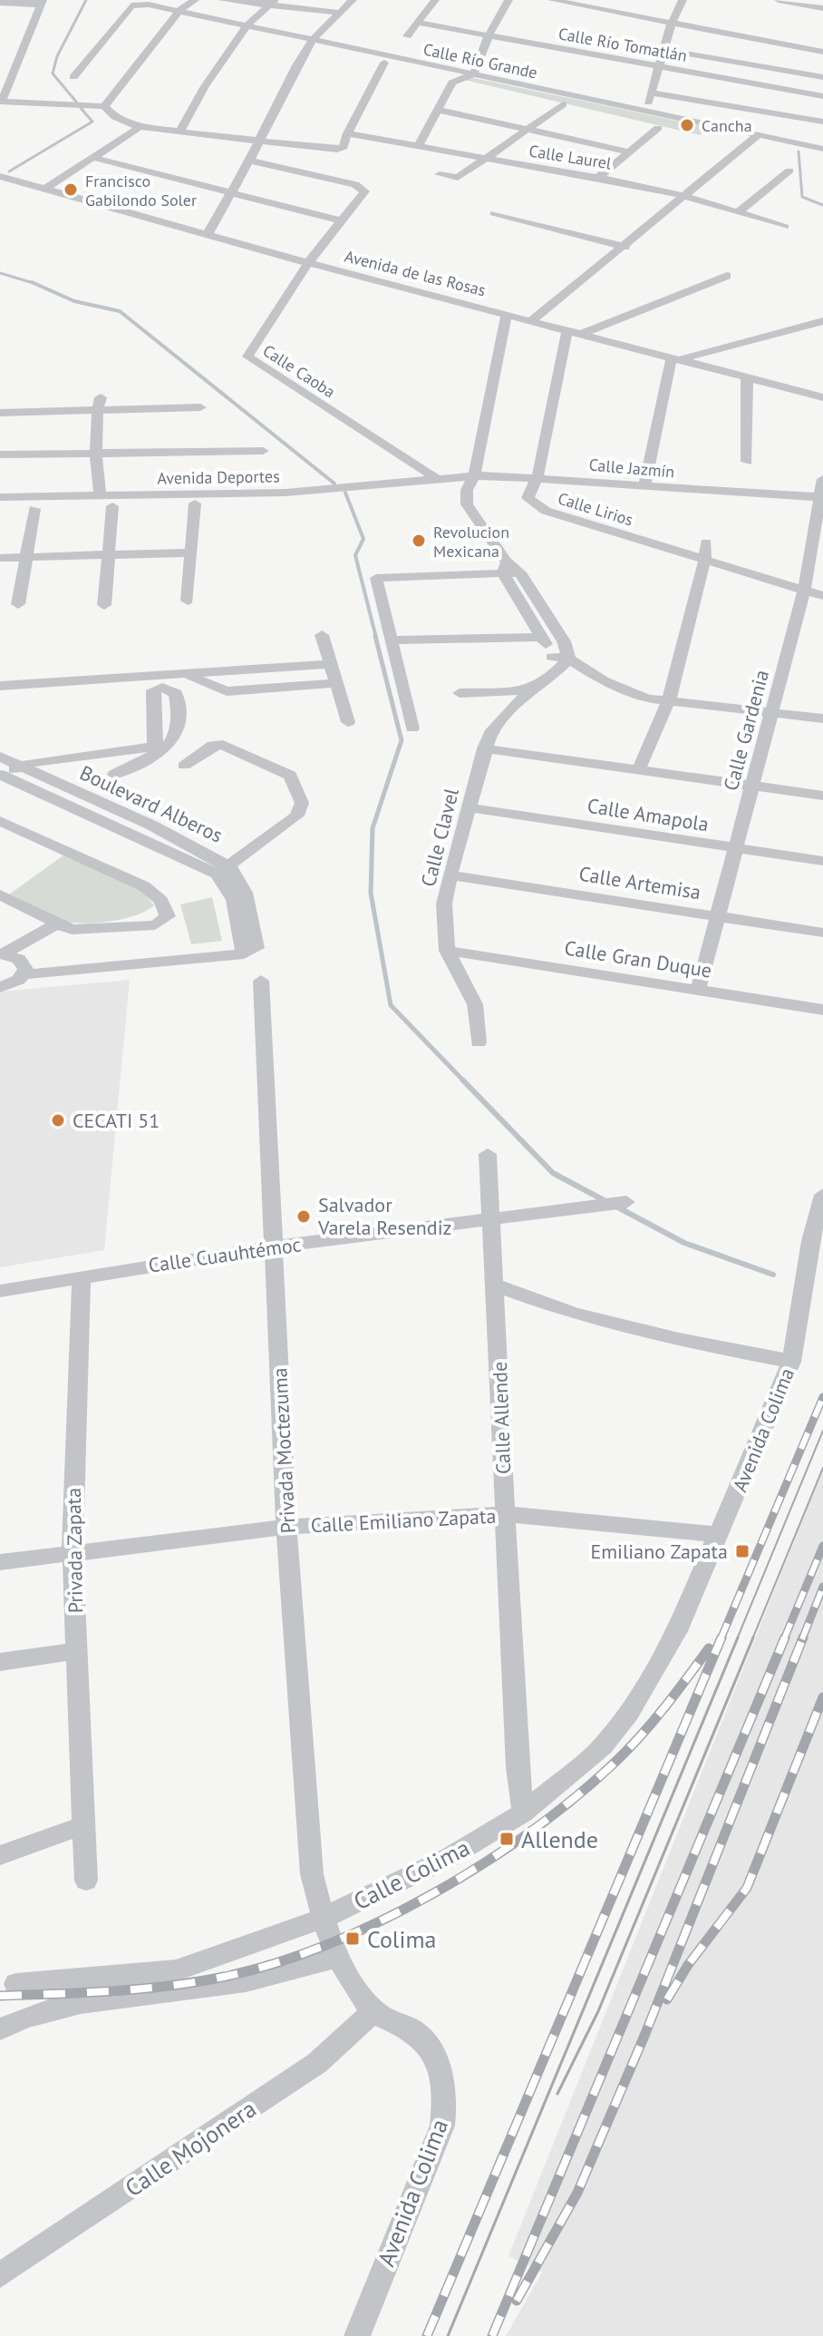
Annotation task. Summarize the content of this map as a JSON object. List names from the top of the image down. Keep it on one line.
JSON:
{"streets":{"street":["Calle Río Tomatlán","Calle Río Grande","Calle Laurel","Avenida de las Rosas","Calle Caoba","Calle Jazmín","Avenida Deportes","Calle Lirios","Calle Gardenia","Boulevard Alberos","Calle Amapola","Calle Clavel","Calle Artemisa","Calle Gran Duque","Calle Cuauhtémoc","Calle Allende","Avenida Colima","Privada Moctezuma","Calle Emiliano Zapata","Privada Zapata","Calle Colima","Calle Mojonera"]},"crossings":[["Avenida de las Rosas","Calle Caoba"],["Avenida de las Rosas","Calle Lirios"],["Calle Caoba","Calle Jazmín"],["Calle Caoba","Avenida Deportes"],["Calle Jazmín","Avenida Deportes"],["Calle Jazmín","Calle Lirios"],["Calle Jazmín","Calle Gardenia"],["Calle Lirios","Calle Gardenia"],["Calle Gardenia","Calle Amapola"],["Calle Gardenia","Calle Artemisa"],["Calle Gardenia","Calle Gran Duque"],["Calle Amapola","Calle Clavel"],["Calle Clavel","Calle Artemisa"],["Calle Clavel","Calle Gran Duque"],["Calle Cuauhtémoc","Calle Allende"],["Calle Cuauhtémoc","Privada Moctezuma"],["Calle Cuauhtémoc","Privada Zapata"],["Calle Allende","Calle Emiliano Zapata"],["Calle Allende","Calle Colima"],["Avenida Colima","Calle Emiliano Zapata"],["Avenida Colima","Calle Colima"],["Avenida Colima","Calle Mojonera"],["Privada Moctezuma","Calle Emiliano Zapata"],["Privada Moctezuma","Calle Colima"],["Calle Emiliano Zapata","Privada Zapata"],["Calle Emiliano Zapata","Calle Colima"]],"places":{"other":["Cancha","Francisco Gabilondo Soler","Revolucion Mexicana","CECATI 51","Salvador Varela Resendiz"],"transit":["Emiliano Zapata","Allende","Colima"]}}
